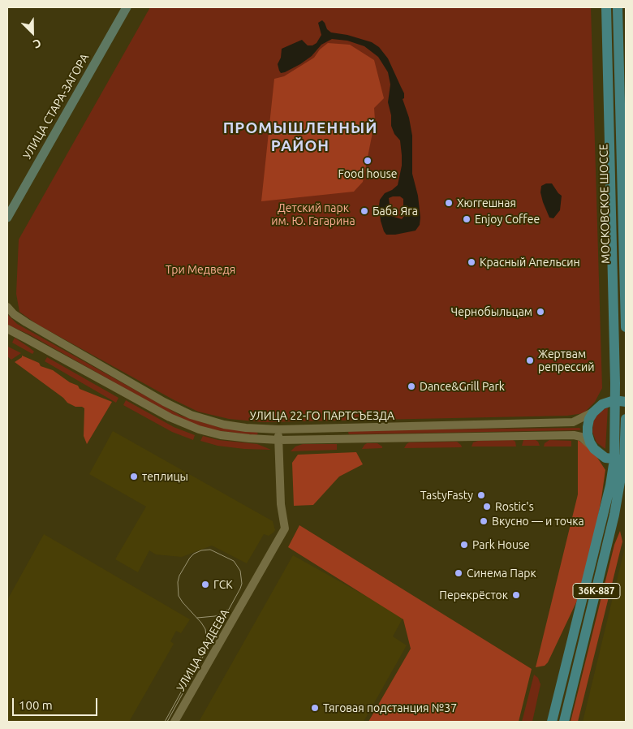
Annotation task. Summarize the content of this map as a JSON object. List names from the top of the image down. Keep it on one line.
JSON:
{"streets":{"main road":["УЛИЦА СТАРА-ЗАГОРА","МОСКОВСКОЕ ШОССЕ","36К-887"],"street":["УЛИЦА 22-ГО ПАРТСЪЕЗДА","УЛИЦА ФАДЕЕВА"]},"crossings":[["УЛИЦА 22-ГО ПАРТСЪЕЗДА","УЛИЦА ФАДЕЕВА"]],"districts":["ПРОМЫШЛЕННЫЙ РАЙОН"],"parks":["Детский парк им. Ю. Гагарина","Три Медведя"],"places":["Food house","Хюггешная","Баба Яга","Enjoy Coffee","Красный Апельсин","Чернобыльцам","Жертвам репрессий","Dance&Grill Park","теплицы","TastyFasty","Rostic's","Вкусно — и точка","Park House","Синема Парк","ГСК","Перекрёсток","Тяговая подстанция №37"],"scale_bar":"100 m","north":"bottom right"}
